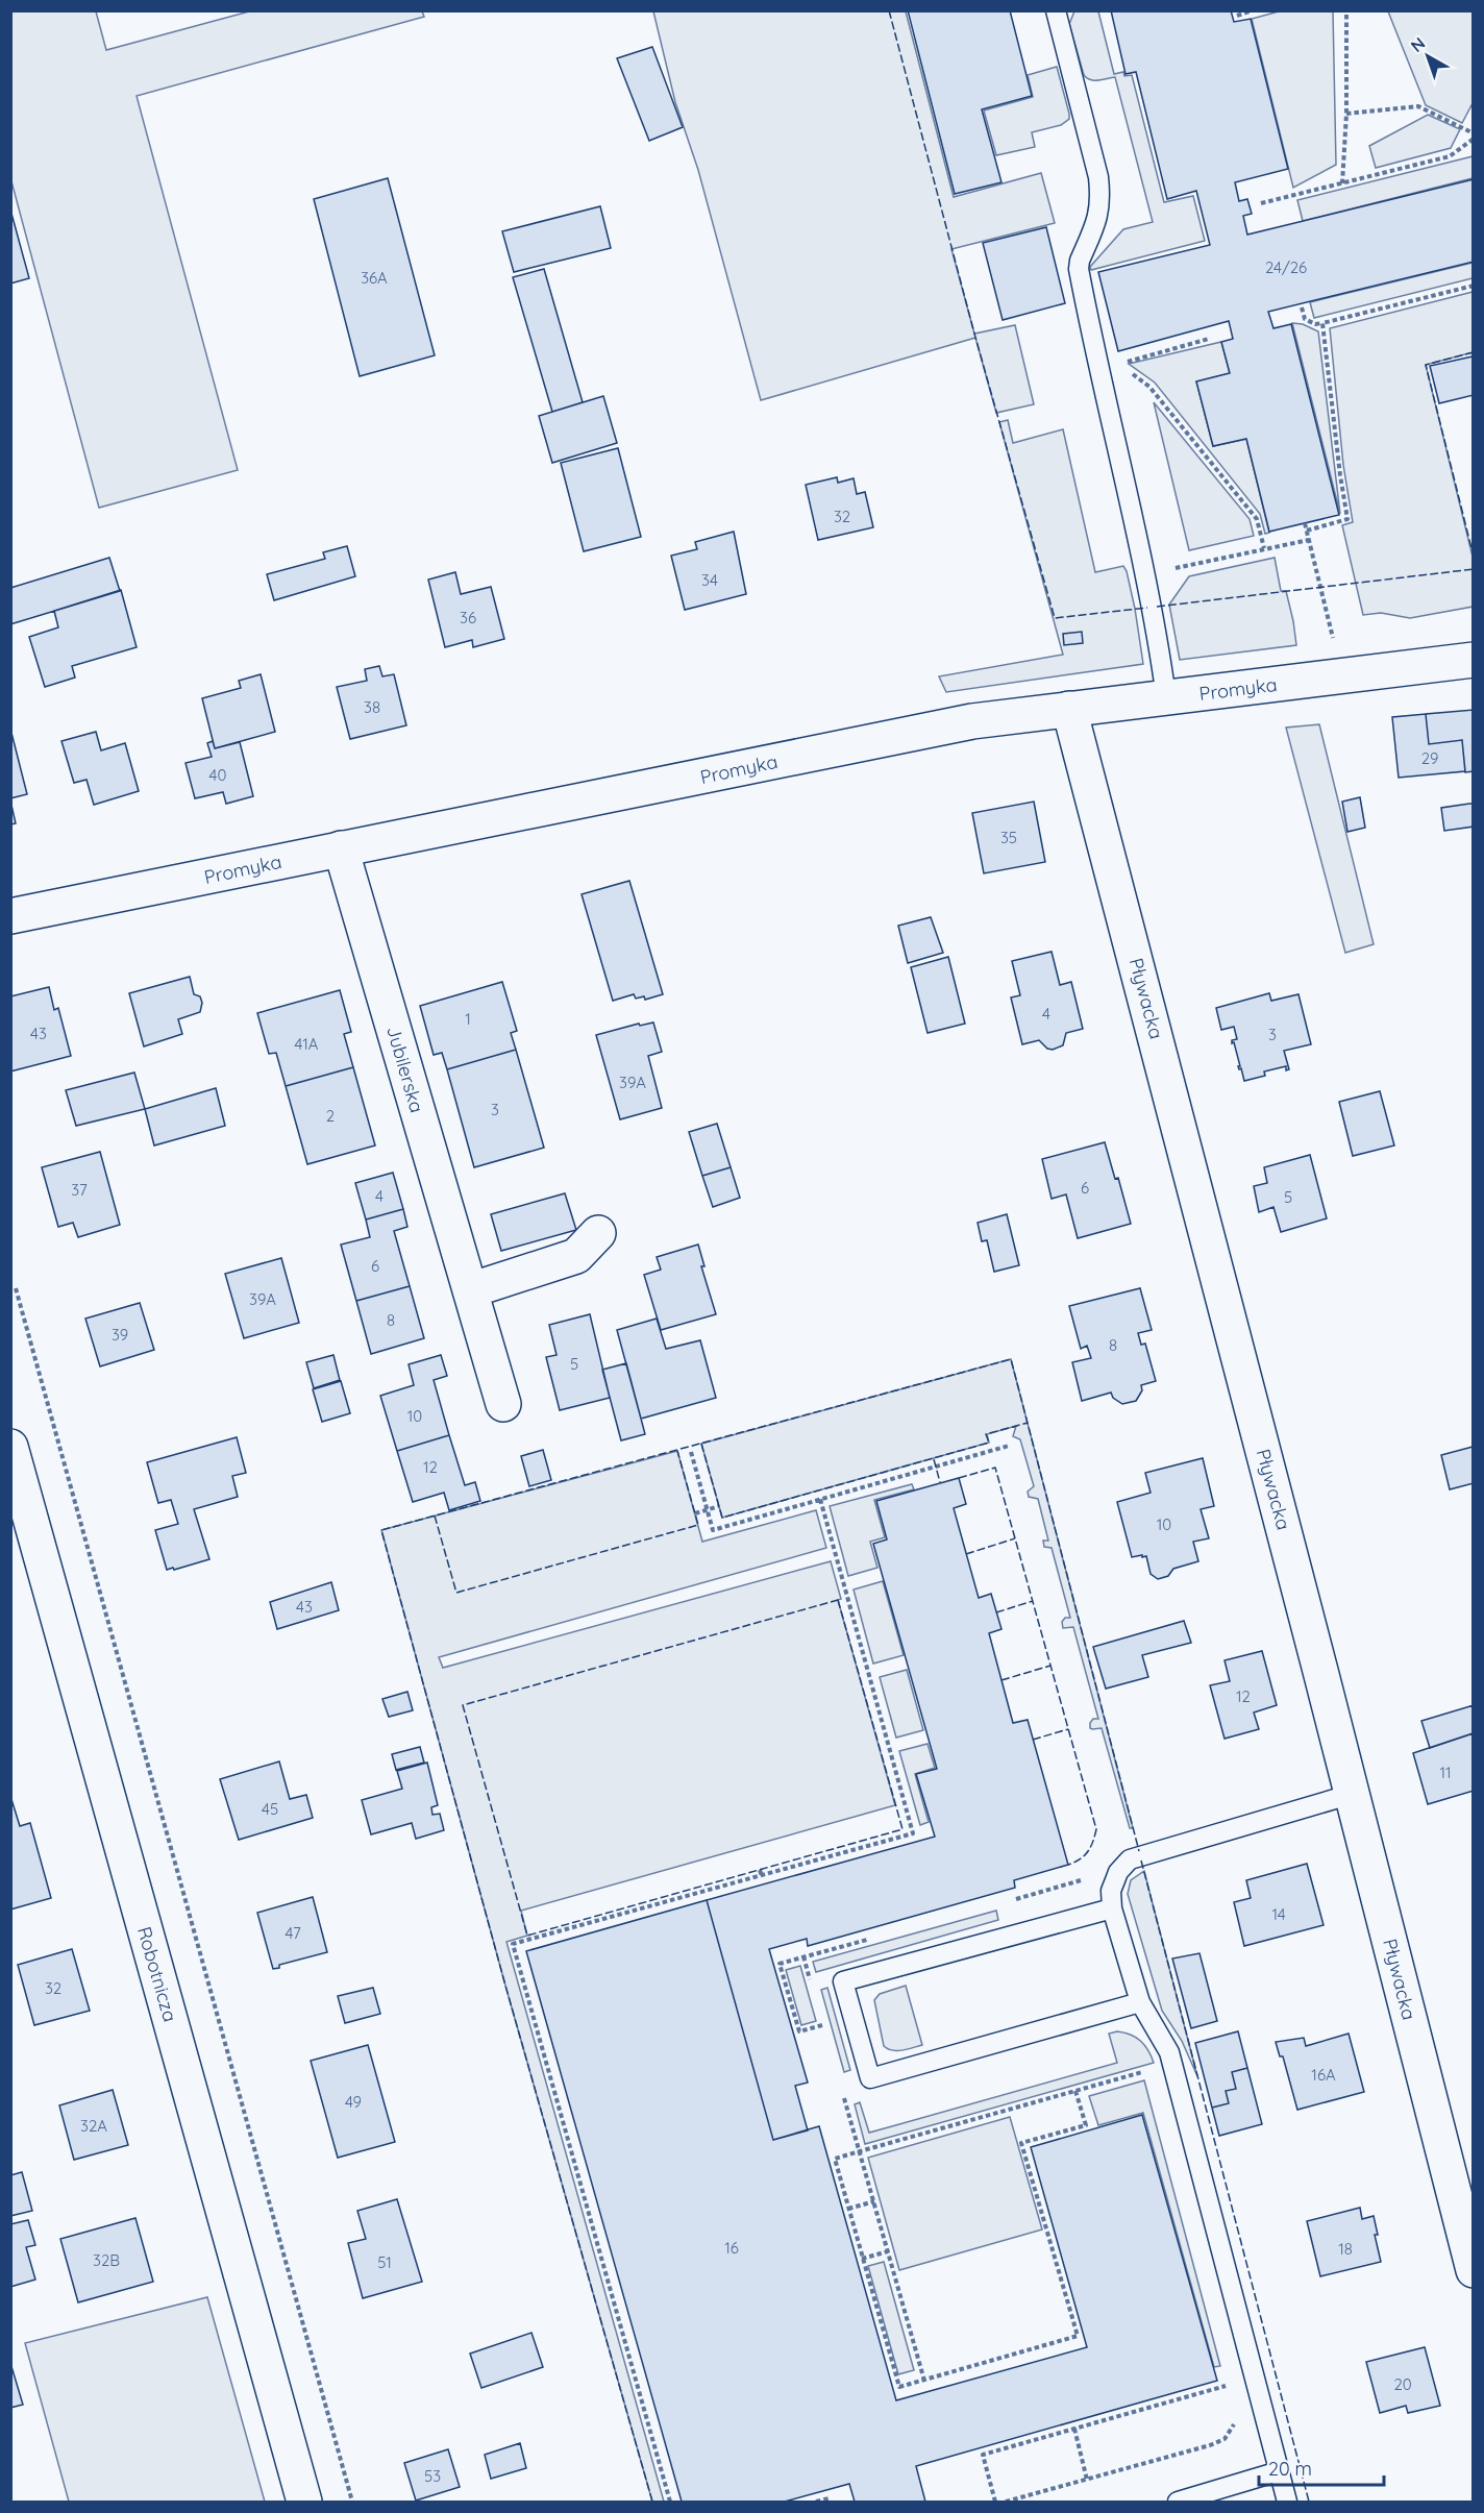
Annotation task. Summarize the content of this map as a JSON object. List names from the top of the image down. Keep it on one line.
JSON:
{"streets":{"street":["Promyka","Pływacka","Jubilerska","Robotnicza"]},"crossings":[["Promyka","Pływacka"],["Promyka","Jubilerska"]],"house_numbers":["24/26","36A","32","34","36","38","29","40","35","4","1","43","3","41A","39A","3","2","6","37","4","5","6","39A","8","39","8","5","10","12","10","43","12","11","45","14","47","32","16A","49","32A","16","18","32B","51","20","53"],"scale_bar":"20 m","north":"top left"}
